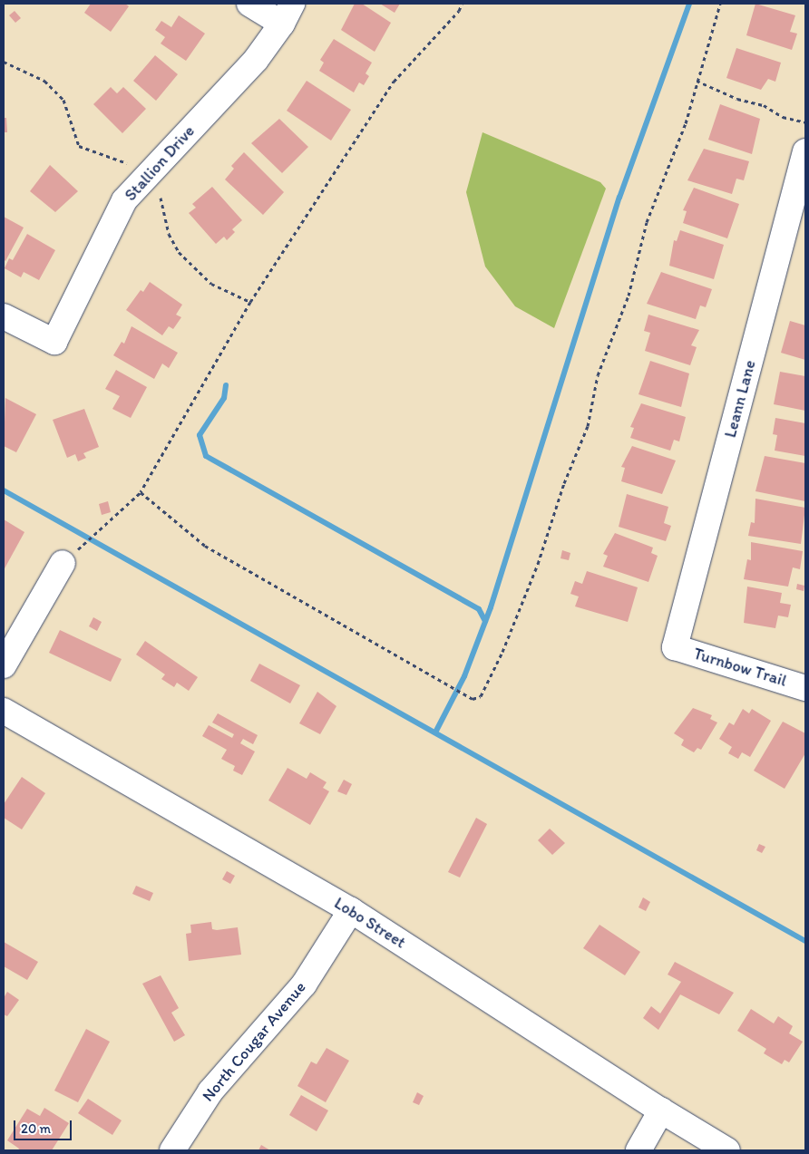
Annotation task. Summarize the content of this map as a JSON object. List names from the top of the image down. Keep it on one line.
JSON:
{"streets":{"street":["Stallion Drive","Leann Lane","Turnbow Trail","Lobo Street","North Cougar Avenue"]},"crossings":[["Leann Lane","Turnbow Trail"],["Lobo Street","North Cougar Avenue"]],"scale_bar":"20 m"}
